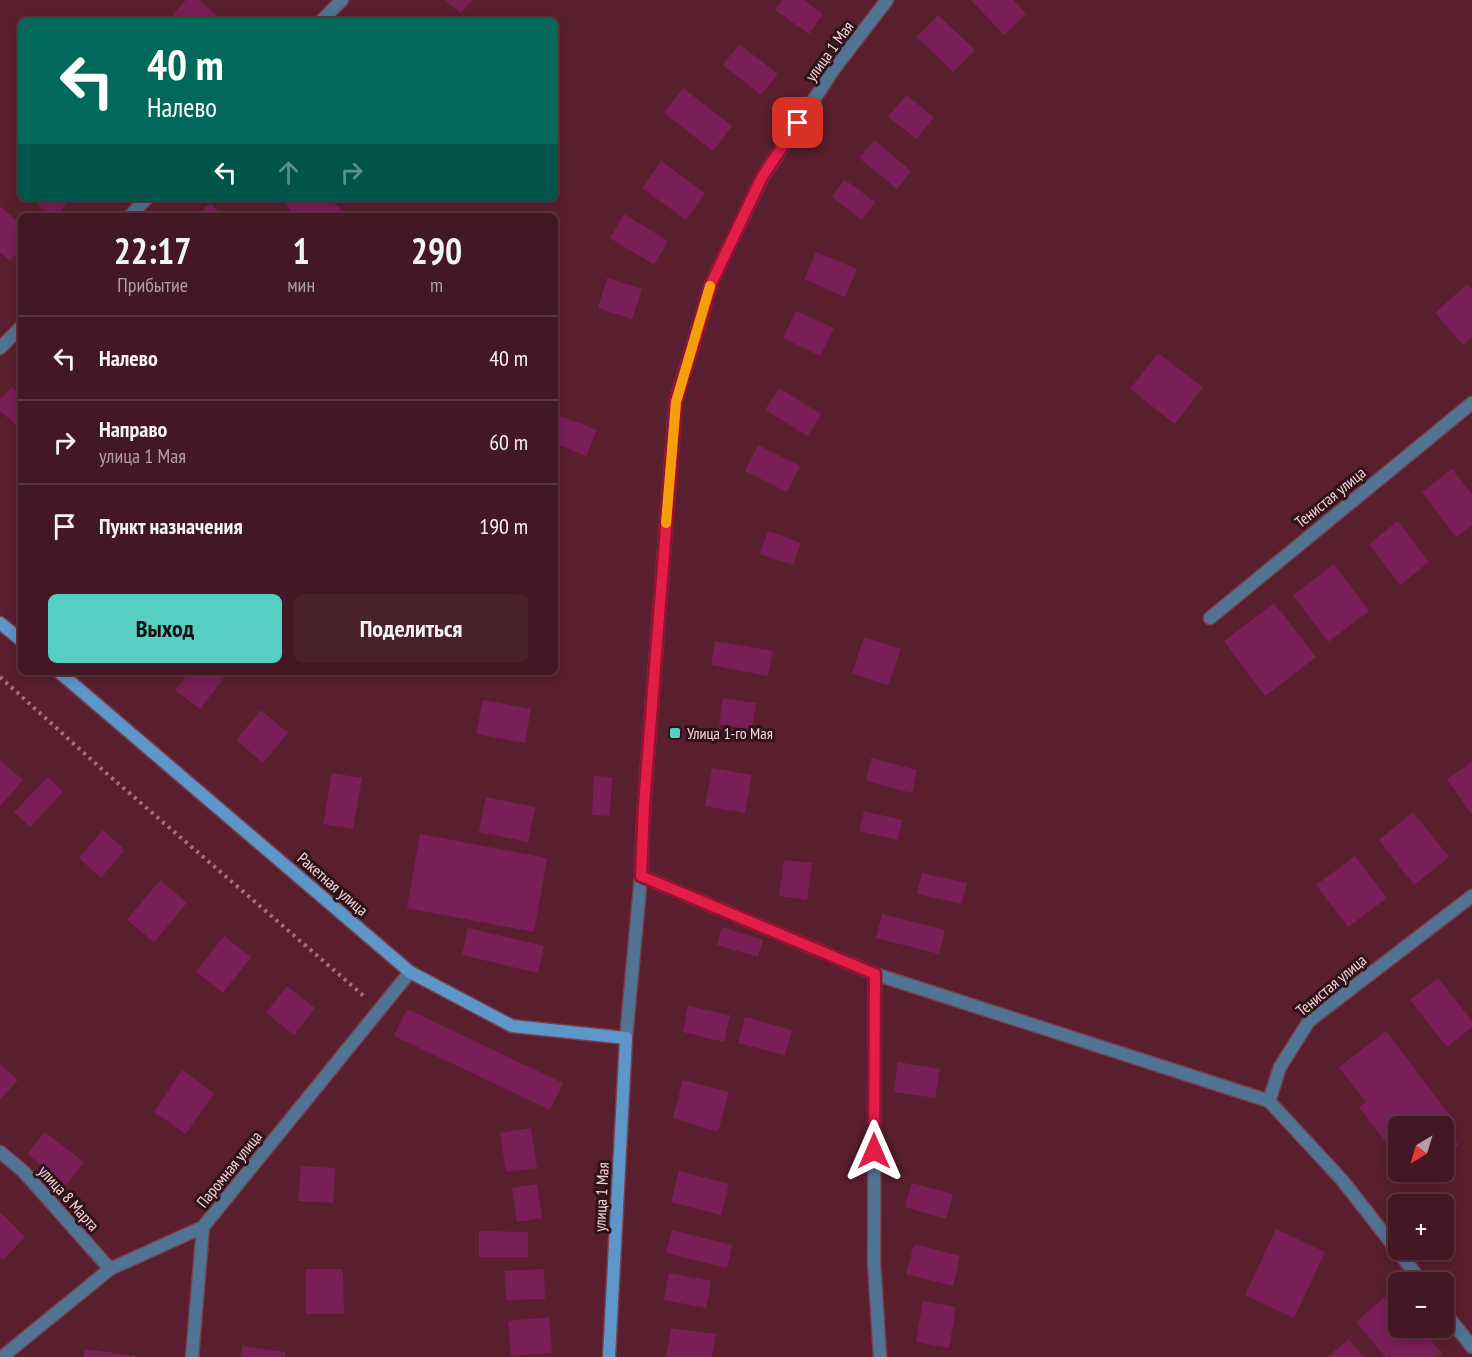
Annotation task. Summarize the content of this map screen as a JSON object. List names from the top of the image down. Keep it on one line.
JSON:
{"streets":{"main road":["улица 1 Мая","Ракетная улица"],"street":["Тенистая улица","Паромная улица","улица 8 Марта"]},"crossings":[["улица 1 Мая","Ракетная улица"],["Ракетная улица","Паромная улица"],["Паромная улица","улица 8 Марта"]],"places":{"transit":["Улица 1-го Мая"]},"north":"bottom left","page":{"turn":["40 m","Налево"],"eta":["22:17","Прибытие","1","мин","290","m"],"list":[{"name":"Налево","value":"40 m"},{"name":"Направо","note":"улица 1 Мая","value":"60 m"},{"name":"Пункт назначения","value":"190 m"}],"buttons":["Выход","Поделиться"],"map_buttons":["+","−"]}}
